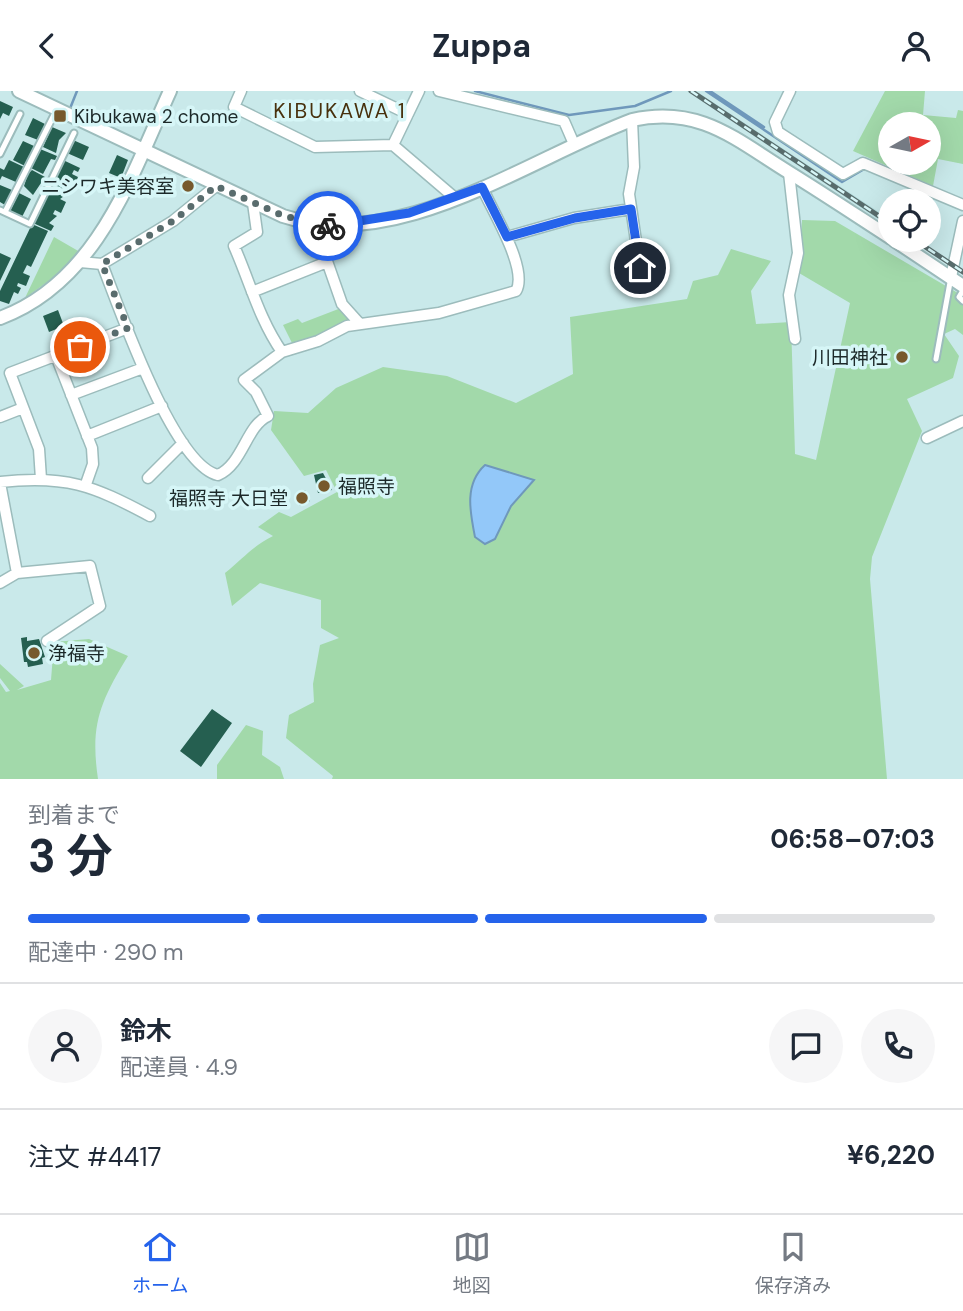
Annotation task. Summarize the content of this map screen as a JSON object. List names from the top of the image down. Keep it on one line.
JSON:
{"districts":["KIBUKAWA 1"],"places":{"transit":["Kibukawa 2 chome"],"other":["ニシワキ美容室","川田神社","福照寺","福照寺 大日堂","浄福寺"]},"north":"right","page":{"header":"Zuppa","heading":["3 分","到着まで","06:58–07:03"],"panel":["鈴木","配達員 · 4.9","注文 #4417","¥6,220"],"bar":"配達中 · 290 m","tabs":["ホーム","地図","保存済み"]}}
